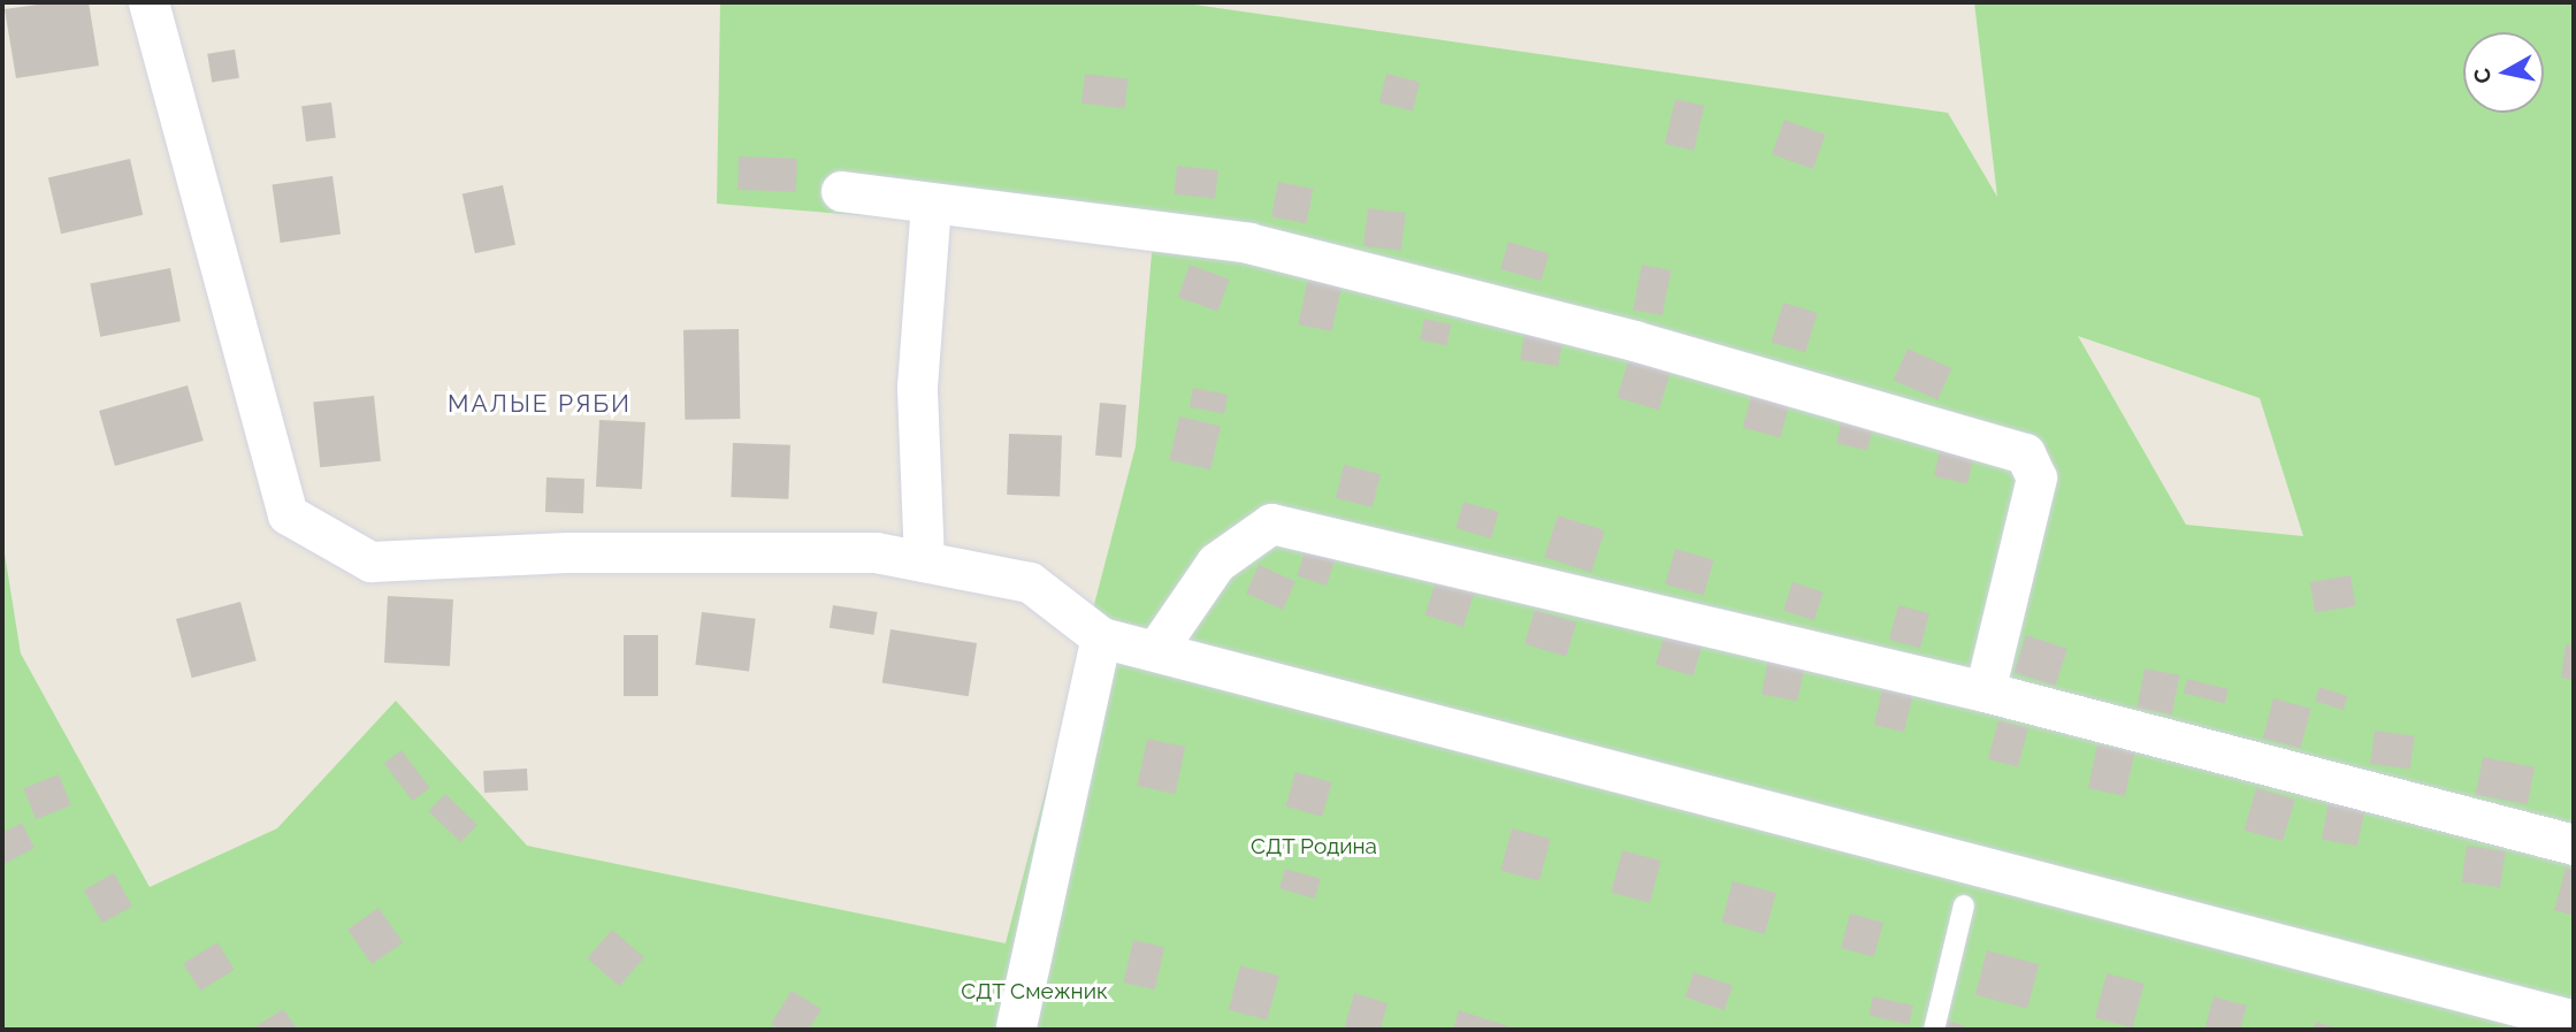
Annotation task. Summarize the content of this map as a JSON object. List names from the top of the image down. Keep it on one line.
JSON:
{"districts":["МАЛЫЕ РЯБИ"],"parks":["СДТ Родина","СДТ Смежник"],"north":"left"}
